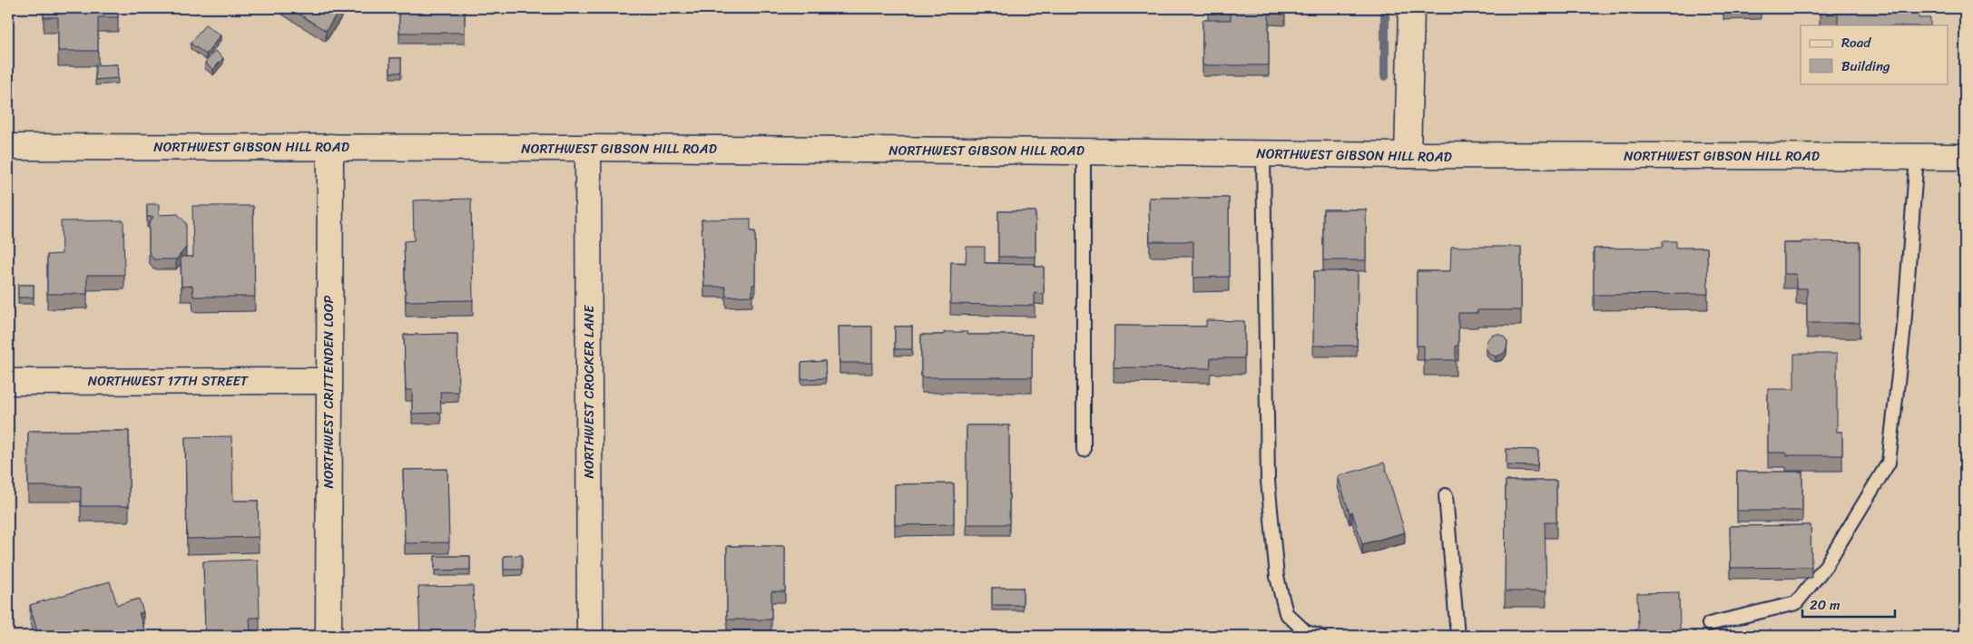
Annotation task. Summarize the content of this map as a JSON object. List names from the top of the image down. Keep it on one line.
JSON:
{"streets":{"main road":["NORTHWEST GIBSON HILL ROAD","NORTHWEST 17TH STREET","NORTHWEST CRITTENDEN LOOP","NORTHWEST CROCKER LANE"]},"crossings":[["NORTHWEST GIBSON HILL ROAD","NORTHWEST CRITTENDEN LOOP"],["NORTHWEST GIBSON HILL ROAD","NORTHWEST CROCKER LANE"],["NORTHWEST 17TH STREET","NORTHWEST CRITTENDEN LOOP"]],"legend":["Road","Building"],"scale_bar":"20 m"}
